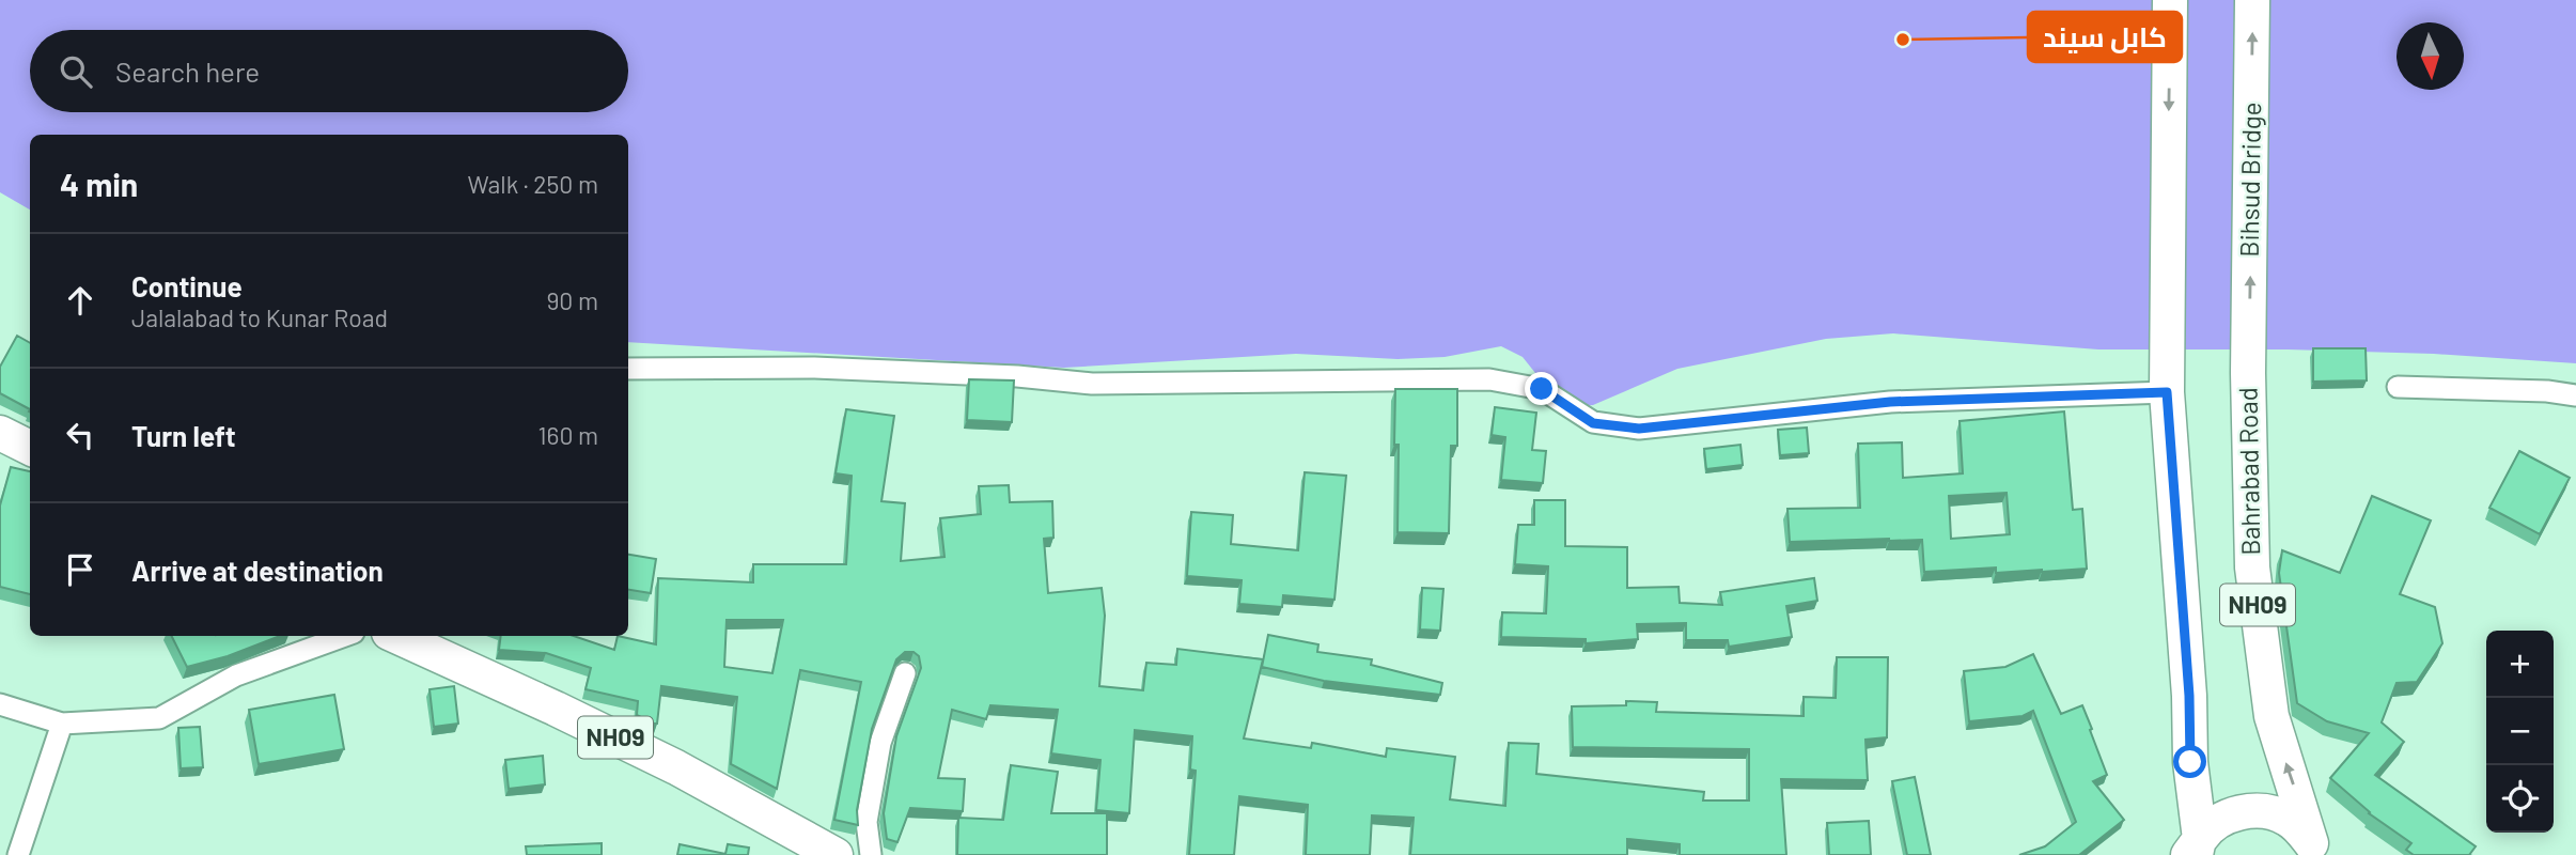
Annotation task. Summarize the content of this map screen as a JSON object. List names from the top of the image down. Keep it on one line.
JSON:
{"streets":{"main road":["Bihsud Bridge","Bahrabad Road","NH09"]},"crossings":[["Bihsud Bridge","Bahrabad Road"],["Bahrabad Road","NH09"]],"places":["کابل سيند"],"north":"bottom","page":{"search":"Search here","heading":["4 min","Walk · 250 m"],"list":[["Continue","Jalalabad to Kunar Road","90 m"],["Turn left","160 m"],"Arrive at destination"],"map_buttons":["+","−"]}}
